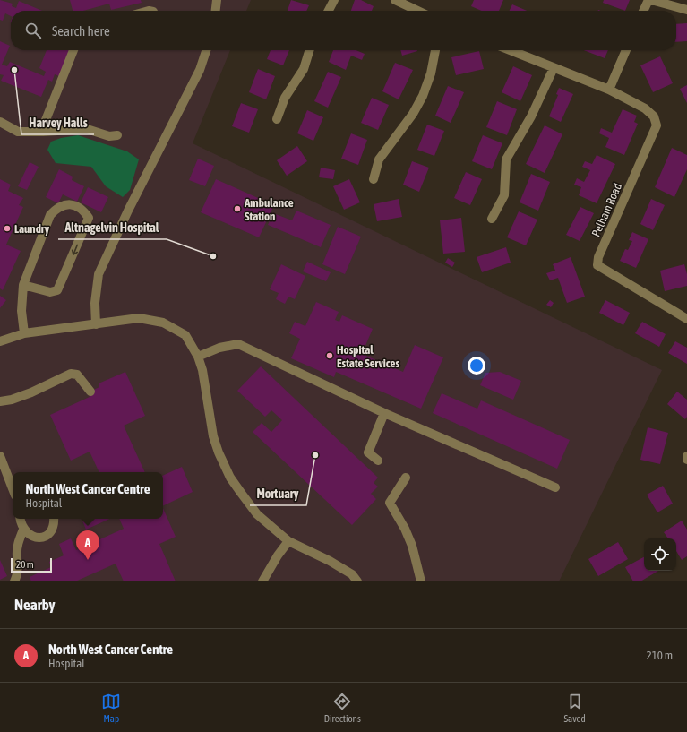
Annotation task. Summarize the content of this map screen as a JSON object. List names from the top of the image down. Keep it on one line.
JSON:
{"streets":{"street":["Pelham Road"]},"places":["Harvey Halls","Ambulance Station","Laundry","Altnagelvin Hospital","Hospital Estate Services","Mortuary"],"scale_bar":"20 m","page":{"search":"Search here","popup":["North West Cancer Centre","Hospital"],"pins":"A","scale":"20 m","heading":"Nearby","list":[{"mark":"A","name":"North West Cancer Centre","note":"Hospital","value":"210 m"}],"nav":["Map","Directions","Saved"]}}
